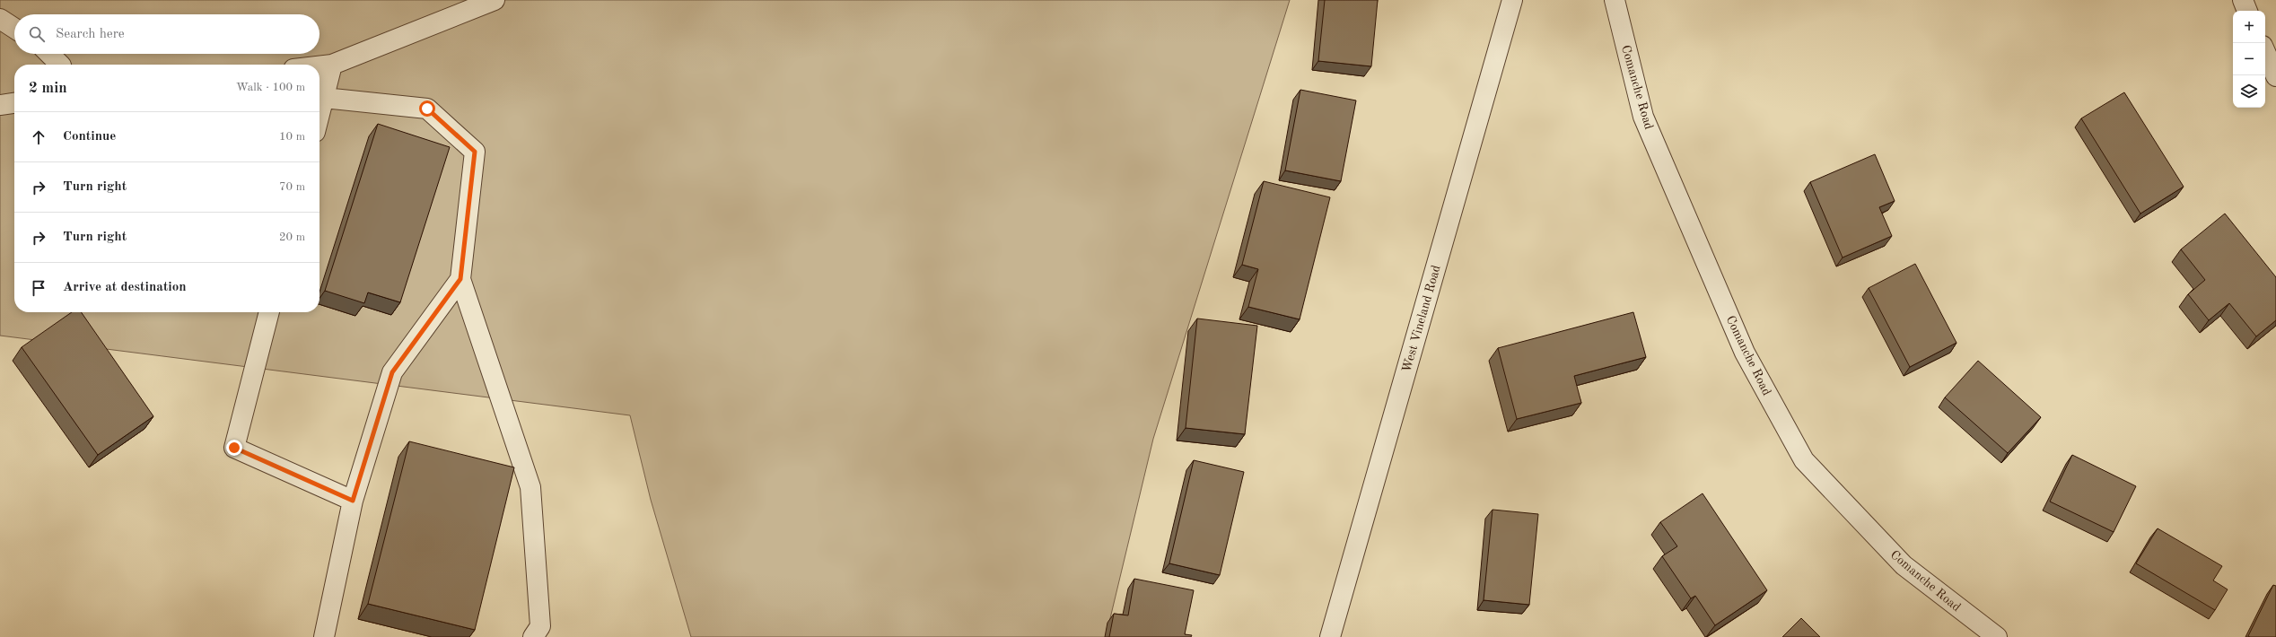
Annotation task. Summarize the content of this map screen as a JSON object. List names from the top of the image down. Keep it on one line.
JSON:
{"streets":{"street":["Comanche Road","West Vineland Road"]},"page":{"map_buttons":["+","−"],"search":"Search here","heading":["2 min","Walk · 100 m"],"list":[["Continue","10 m"],["Turn right","70 m"],["Turn right","20 m"],"Arrive at destination"]}}
